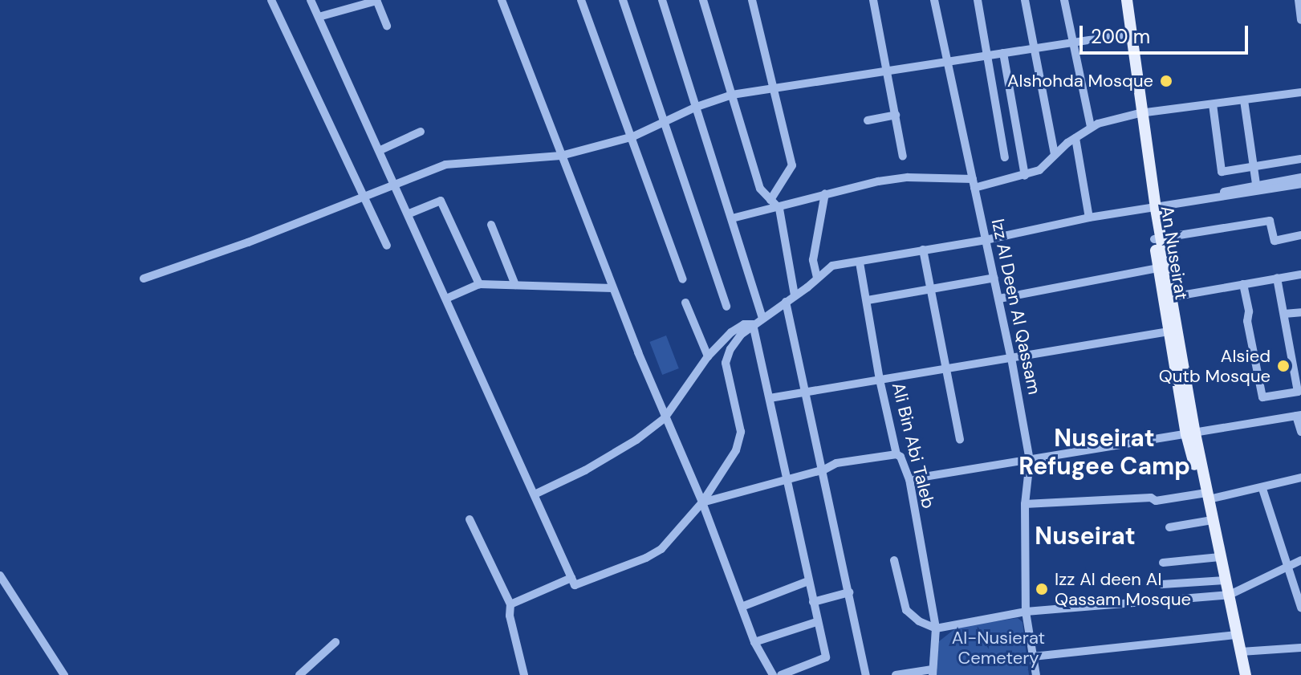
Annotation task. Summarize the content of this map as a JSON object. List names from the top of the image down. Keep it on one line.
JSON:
{"streets":{"main road":["An Nuseirat"],"street":["Izz Al Deen Al Qassam","Ali Bin Abi Taleb"]},"districts":["Nuseirat Refugee Camp","Nuseirat"],"parks":["Al-Nusierat Cemetery"],"places":["Alshohda Mosque","Alsied Qutb Mosque","Izz Al deen Al Qassam Mosque"],"scale_bar":"200 m"}
